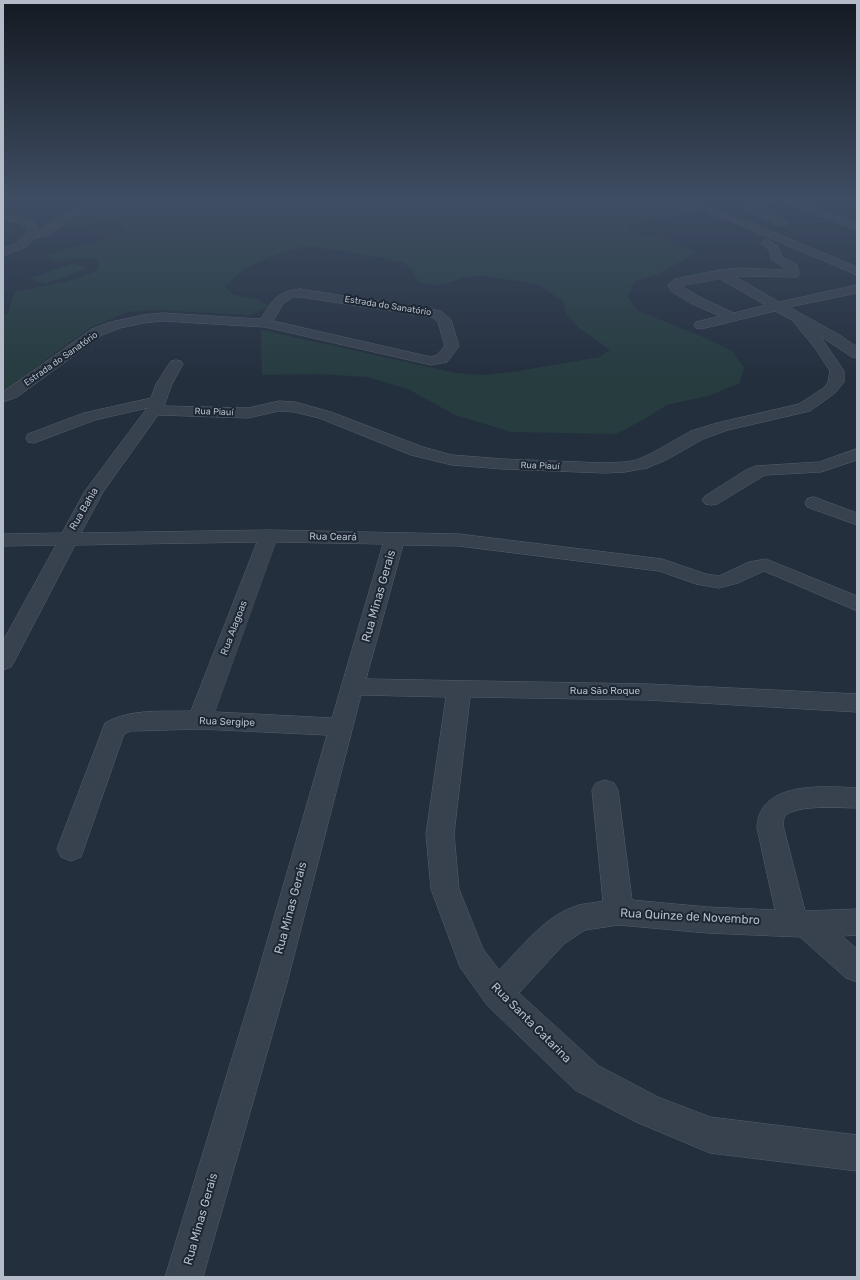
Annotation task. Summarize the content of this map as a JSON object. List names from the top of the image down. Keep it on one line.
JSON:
{"streets":{"street":["Estrada do Sanatório","Rua Piauí","Rua Bahia","Rua Ceará","Rua Minas Gerais","Rua Alagoas","Rua São Roque","Rua Sergipe","Rua Quinze de Novembro","Rua Santa Catarina"]},"crossings":[["Rua Piauí","Rua Bahia"],["Rua Bahia","Rua Ceará"],["Rua Ceará","Rua Minas Gerais"],["Rua Ceará","Rua Alagoas"],["Rua Minas Gerais","Rua São Roque"],["Rua Minas Gerais","Rua Sergipe"],["Rua Alagoas","Rua Sergipe"],["Rua São Roque","Rua Santa Catarina"],["Rua Quinze de Novembro","Rua Santa Catarina"]]}
